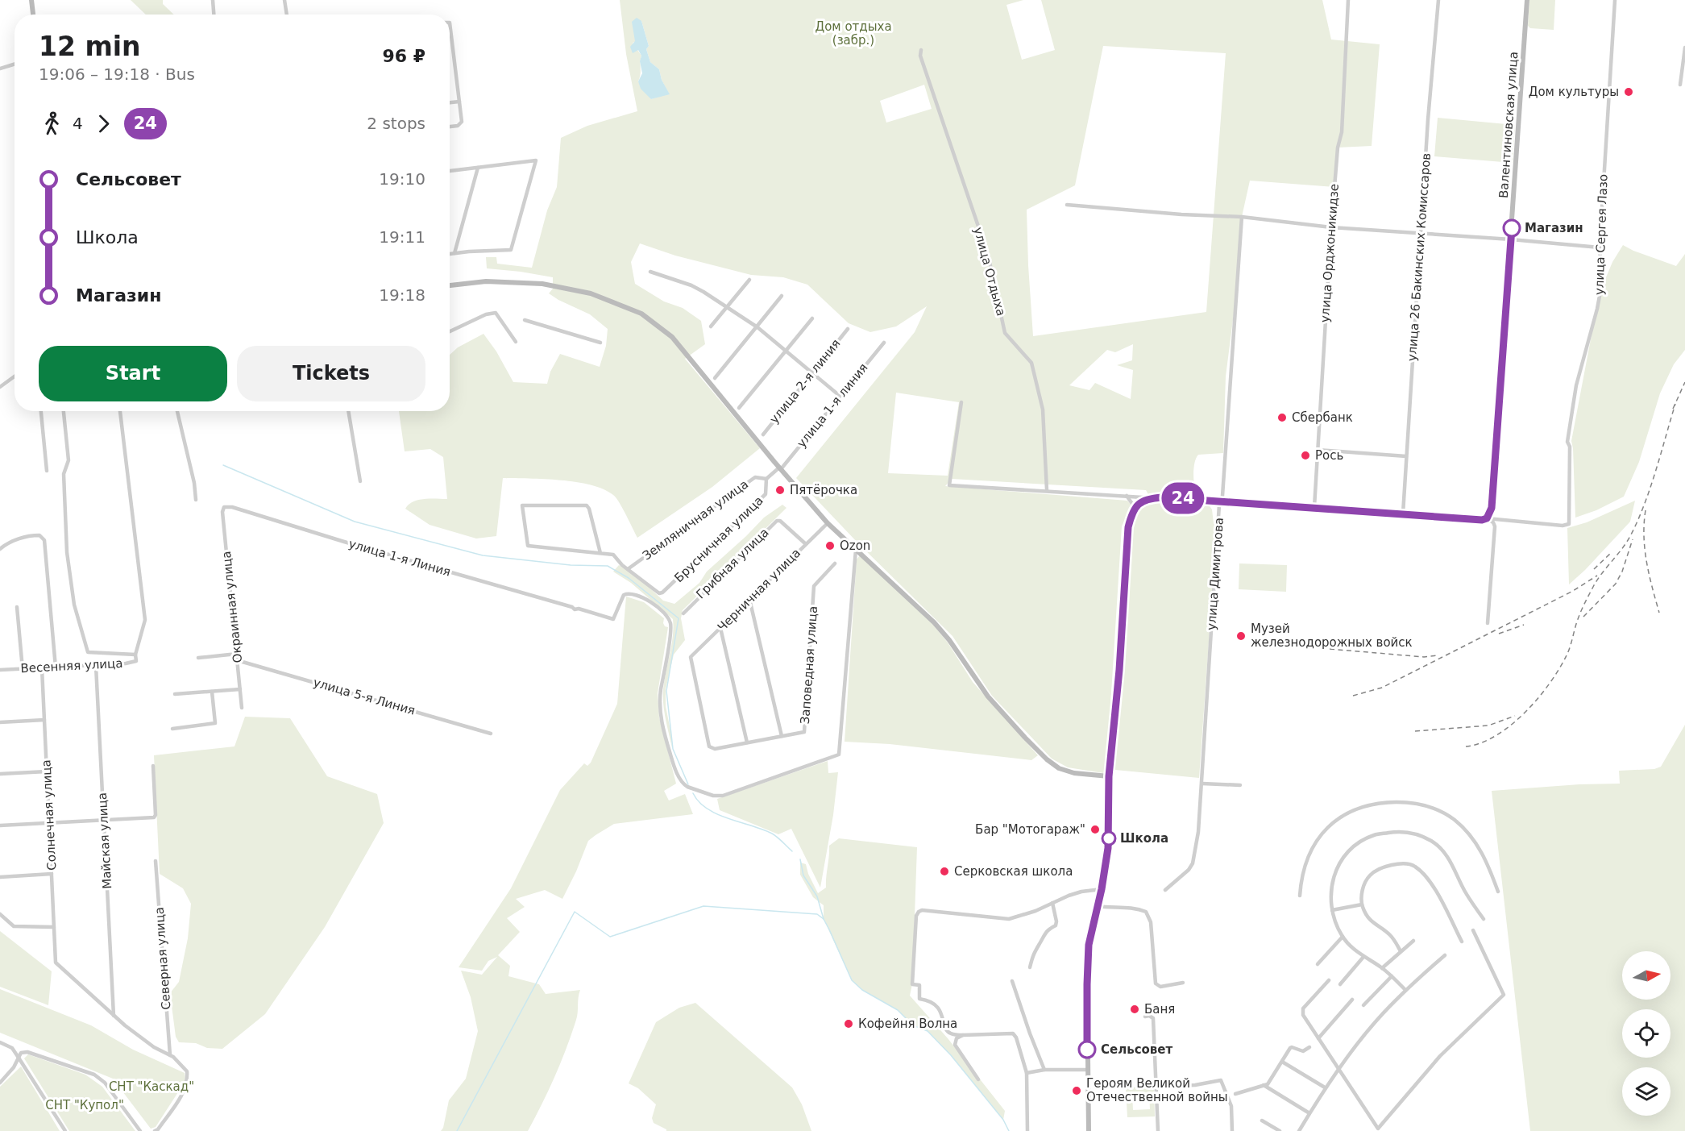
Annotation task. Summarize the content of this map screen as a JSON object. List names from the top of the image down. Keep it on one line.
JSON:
{"streets":{"main road":["Валентиновская улица"],"street":["улица Сергея Лазо","улица Орджоникидзе","улица 26 Бакинских Комиссаров","улица Отдыха","улица 2-я линия","улица 1-я линия","Земляничная улица","Брусничная улица","улица 1-я Линия","Грибная улица","улица Димитрова","Черничная улица","Окраинная улица","Заповедная улица","Весенняя улица","улица 5-я Линия","Солнечная улица","Майская улица","Северная улица"]},"crossings":[["Валентиновская улица","улица Сергея Лазо"],["улица 1-я линия","Земляничная улица"],["улица 1-я линия","Брусничная улица"],["Земляничная улица","Брусничная улица"],["улица 1-я Линия","Окраинная улица"],["Грибная улица","Черничная улица"],["Черничная улица","Заповедная улица"],["Окраинная улица","улица 5-я Линия"],["Весенняя улица","Солнечная улица"],["Весенняя улица","Майская улица"],["Солнечная улица","Майская улица"]],"parks":["Дом отдыха (забр.)","СНТ \"Каскад\"","СНТ \"Купол\""],"places":["Дом культуры","Магазин","Сбербанк","Рось","Пятёрочка","Ozon","Музей железнодорожных войск","Бар \"Мотогараж\"","Школа","Серковская школа","Баня","Кофейня Волна","Сельсовет","Героям Великой Отечественной войны"],"lines":["bus line 24"],"north":"right","page":{"on_map":"24","heading":["12 min","19:06 – 19:18 · Bus","96 ₽"],"legs":["4","24","2 stops"],"list":[{"name":"Сельсовет","value":"19:10"},{"name":"Школа","value":"19:11"},{"name":"Магазин","value":"19:18"}],"buttons":["Start","Tickets"]}}
